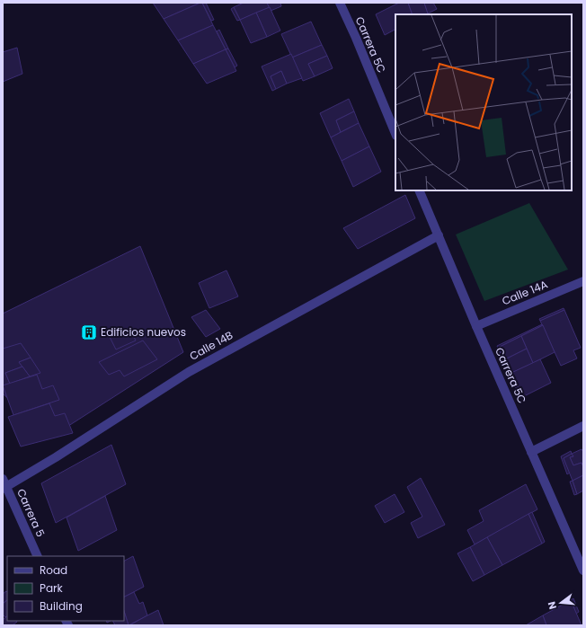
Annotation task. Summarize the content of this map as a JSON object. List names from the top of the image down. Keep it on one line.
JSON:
{"streets":{"street":["Carrera 5C","Calle 14A","Calle 14B","Carrera 5"]},"crossings":[["Carrera 5C","Calle 14A"],["Carrera 5C","Calle 14B"],["Calle 14B","Carrera 5"]],"places":{"building":["Edificios nuevos"]},"legend":["Road","Park","Building"],"north":"left"}
